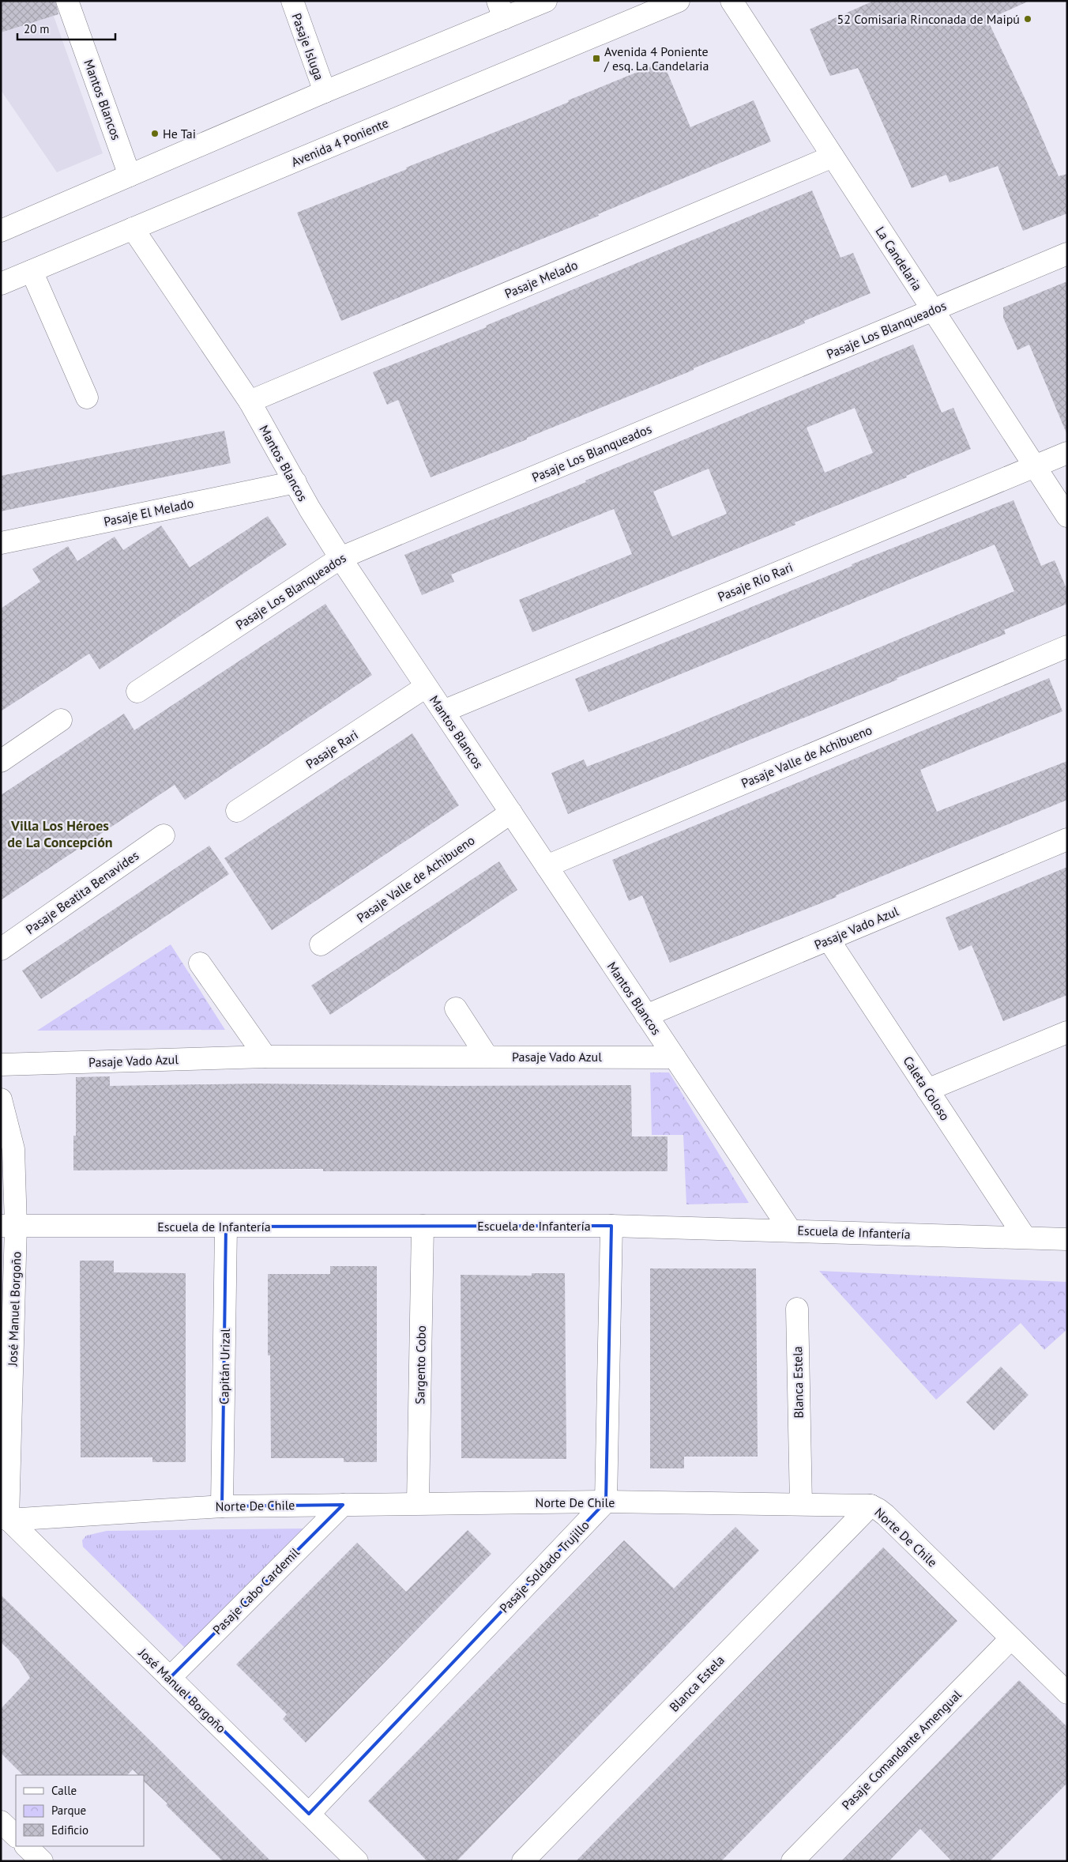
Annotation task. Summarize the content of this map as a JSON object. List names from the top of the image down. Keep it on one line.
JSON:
{"streets":{"street":["Pasaje Isluga","Mantos Blancos","Avenida 4 Poniente","La Candelaria","Pasaje Melado","Pasaje Los Blanqueados","Pasaje El Melado","Pasaje Río Rari","Pasaje Rari","Pasaje Valle de Achibueno","Pasaje Beatita Benavides","Pasaje Vado Azul","Caleta Coloso","Escuela de Infantería","José Manuel Borgoño","Sargento Cobo","Capitán Urizal","Blanca Estela","Norte De Chile","Pasaje Soldado Trujillo","Pasaje Cabo Cardemil","Pasaje Comandante Amengual"]},"crossings":[["Mantos Blancos","Avenida 4 Poniente"],["Mantos Blancos","Pasaje Melado"],["Mantos Blancos","Pasaje Los Blanqueados"],["Mantos Blancos","Pasaje El Melado"],["Mantos Blancos","Pasaje Río Rari"],["Mantos Blancos","Pasaje Rari"],["Mantos Blancos","Pasaje Valle de Achibueno"],["Mantos Blancos","Pasaje Vado Azul"],["Mantos Blancos","Escuela de Infantería"],["La Candelaria","Pasaje Melado"],["La Candelaria","Pasaje Los Blanqueados"],["La Candelaria","Pasaje Río Rari"],["Pasaje Vado Azul","Caleta Coloso"],["Caleta Coloso","Escuela de Infantería"],["Escuela de Infantería","José Manuel Borgoño"],["Escuela de Infantería","Sargento Cobo"],["Escuela de Infantería","Capitán Urizal"],["José Manuel Borgoño","Norte De Chile"],["José Manuel Borgoño","Pasaje Soldado Trujillo"],["José Manuel Borgoño","Pasaje Cabo Cardemil"],["Sargento Cobo","Norte De Chile"],["Capitán Urizal","Norte De Chile"],["Blanca Estela","Norte De Chile"],["Norte De Chile","Pasaje Soldado Trujillo"],["Norte De Chile","Pasaje Cabo Cardemil"],["Norte De Chile","Pasaje Comandante Amengual"]],"districts":["Villa Los Héroes de La Concepción"],"places":{"other":["52 Comisaria Rinconada de Maipú","He Tai"],"transit":["Avenida 4 Poniente / esq. La Candelaria"]},"legend":["Calle","Parque","Edificio"],"scale_bar":"20 m"}
